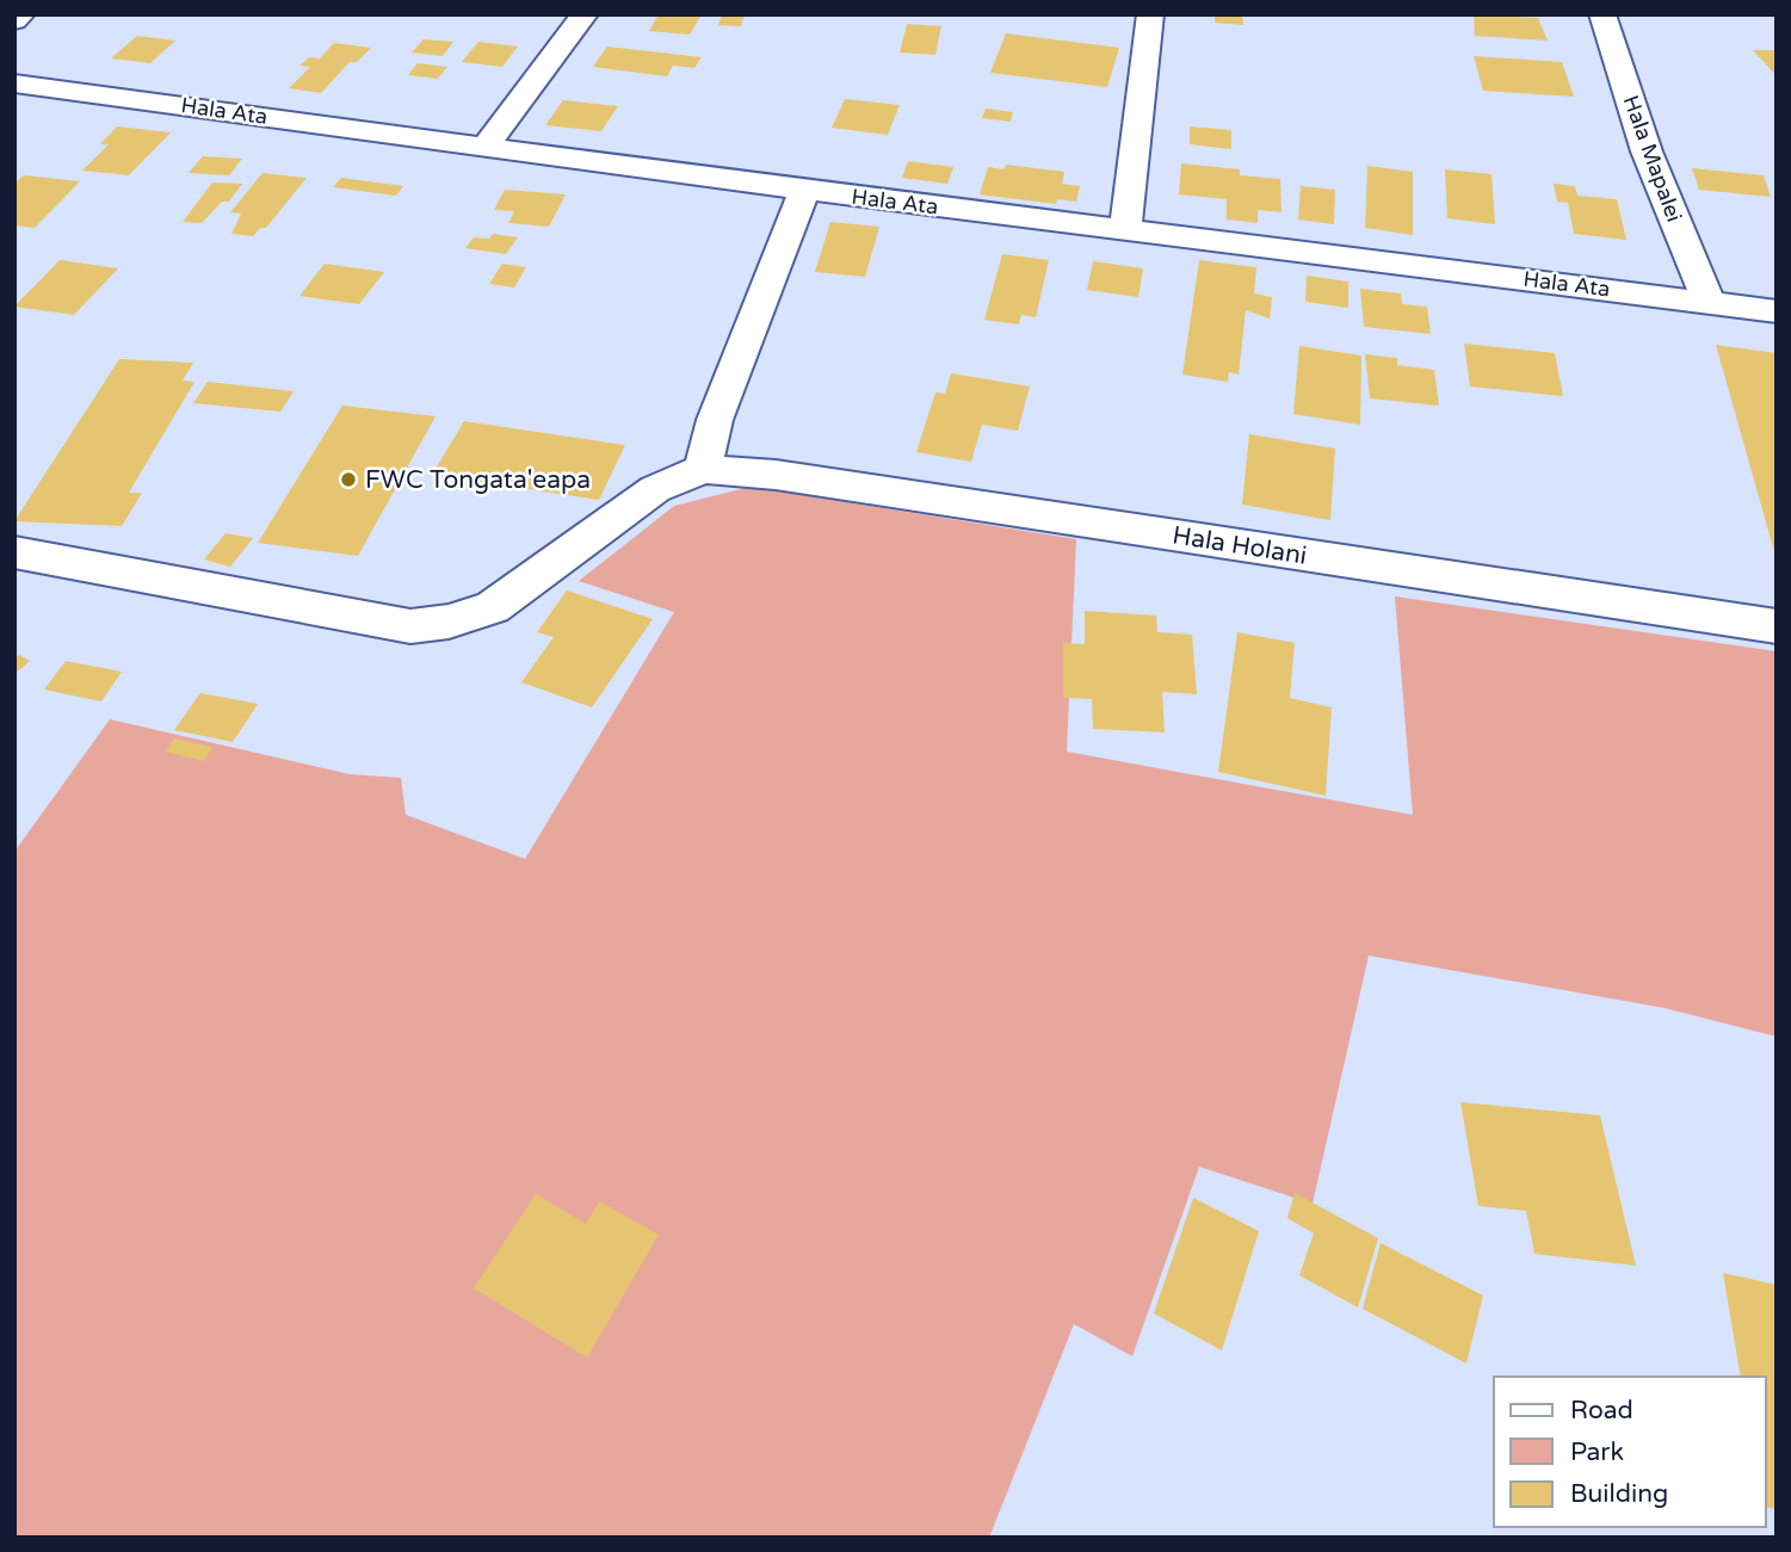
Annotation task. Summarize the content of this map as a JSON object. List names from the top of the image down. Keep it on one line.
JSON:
{"streets":{"street":["Hala Ata","Hala Mapalei","Hala Holani"]},"crossings":[["Hala Ata","Hala Mapalei"]],"places":["FWC Tongata'eapa"],"legend":["Road","Park","Building"]}
